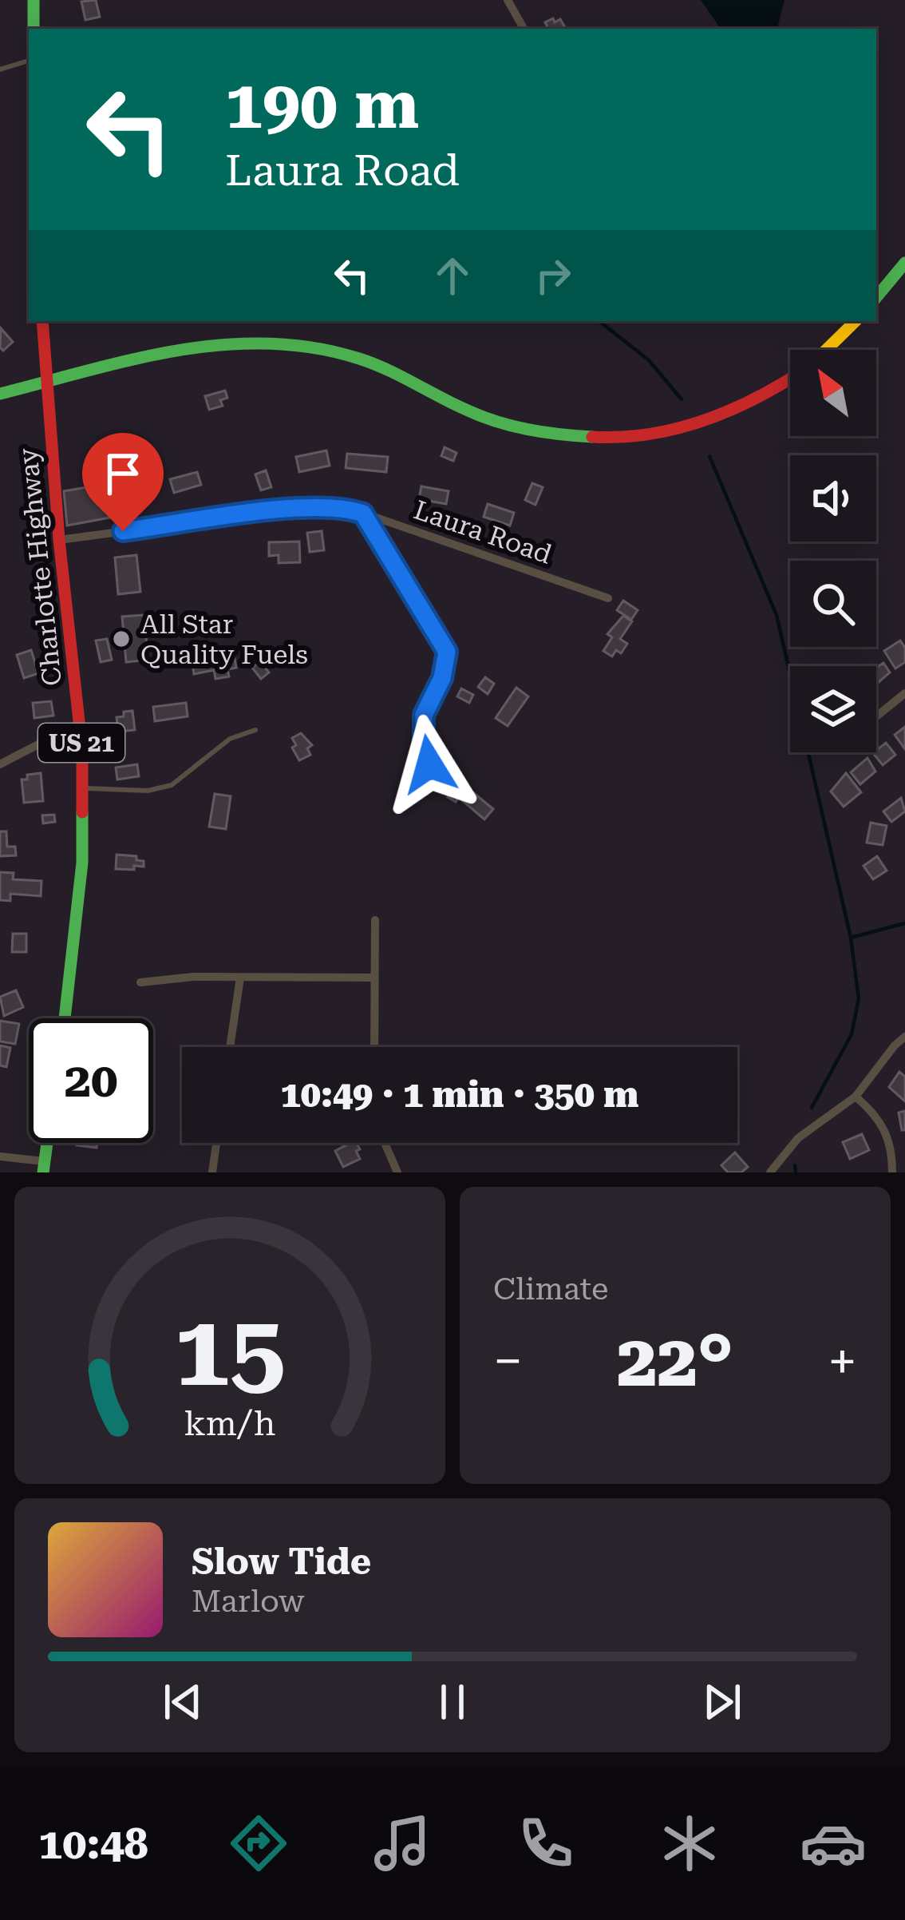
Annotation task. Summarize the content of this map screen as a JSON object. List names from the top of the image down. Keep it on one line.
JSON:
{"streets":{"street":["Laura Road","Charlotte Highway","US 21"]},"crossings":[["Laura Road","Charlotte Highway"]],"places":["All Star Quality Fuels"],"north":"top left","page":{"turn":["190 m","Laura Road"],"limit":"20","trip":"10:49 · 1 min · 350 m","tile":"Climate","heat":["−","22°","+"],"song":["Slow Tide","Marlow"],"tabs":"10:48","gauge":["15","km/h"]}}
